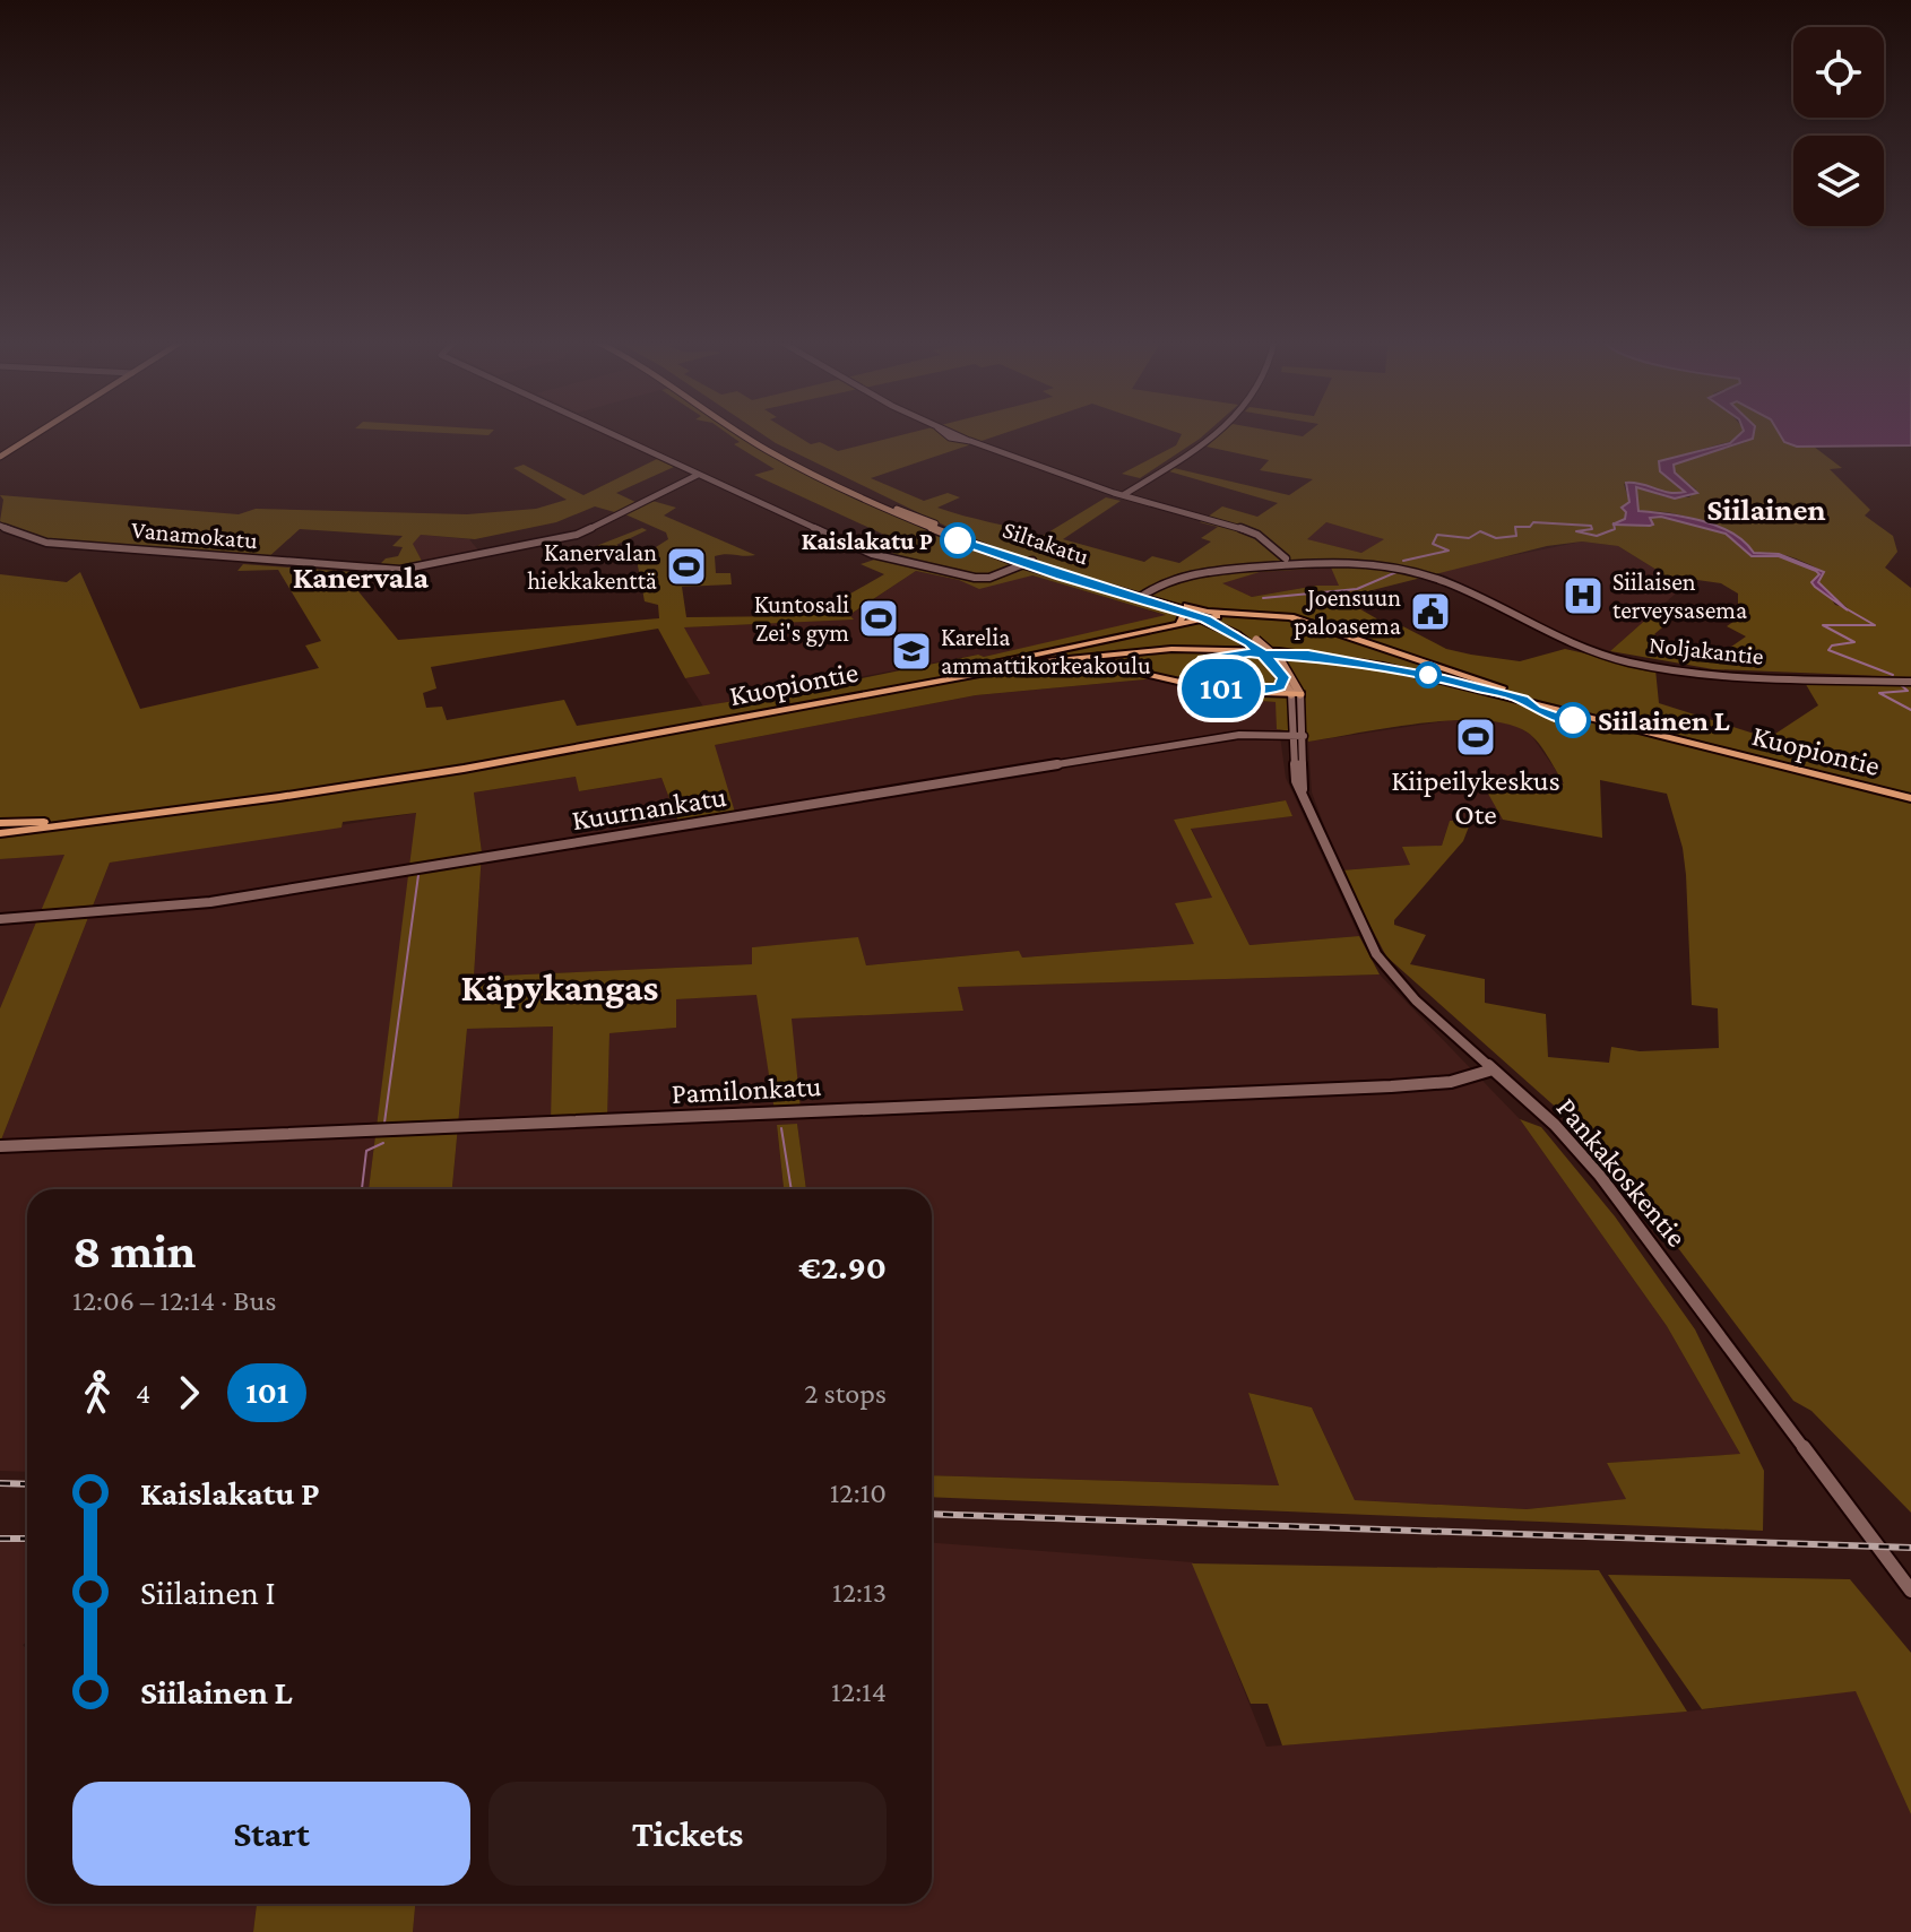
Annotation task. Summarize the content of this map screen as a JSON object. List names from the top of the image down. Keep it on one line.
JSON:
{"streets":{"highway":["Kuopiontie"],"main road":["Siltakatu","Pankakoskentie"],"street":["Vanamokatu","Noljakantie","Kuurnankatu","Pamilonkatu"]},"crossings":[["Siltakatu","Pankakoskentie"],["Kuurnankatu","Pankakoskentie"],["Pamilonkatu","Pankakoskentie"]],"districts":["Siilainen","Kanervala","Käpykangas"],"places":{"other":["Kaislakatu P","Siilainen L"],"sports":["Kanervalan hiekkakenttä","Kuntosali Zei's gym","Kiipeilykeskus Ote"],"hospital":["Siilaisen terveysasema"],"public building":["Joensuun paloasema"],"school or university":["Karelia ammattikorkeakoulu"]},"lines":["bus line 101"],"page":{"on_map":"101","heading":["8 min","12:06 – 12:14 · Bus","€2.90"],"legs":["4","101","2 stops"],"list":[{"name":"Kaislakatu P","value":"12:10"},{"name":"Siilainen I","value":"12:13"},{"name":"Siilainen L","value":"12:14"}],"buttons":["Start","Tickets"]}}
